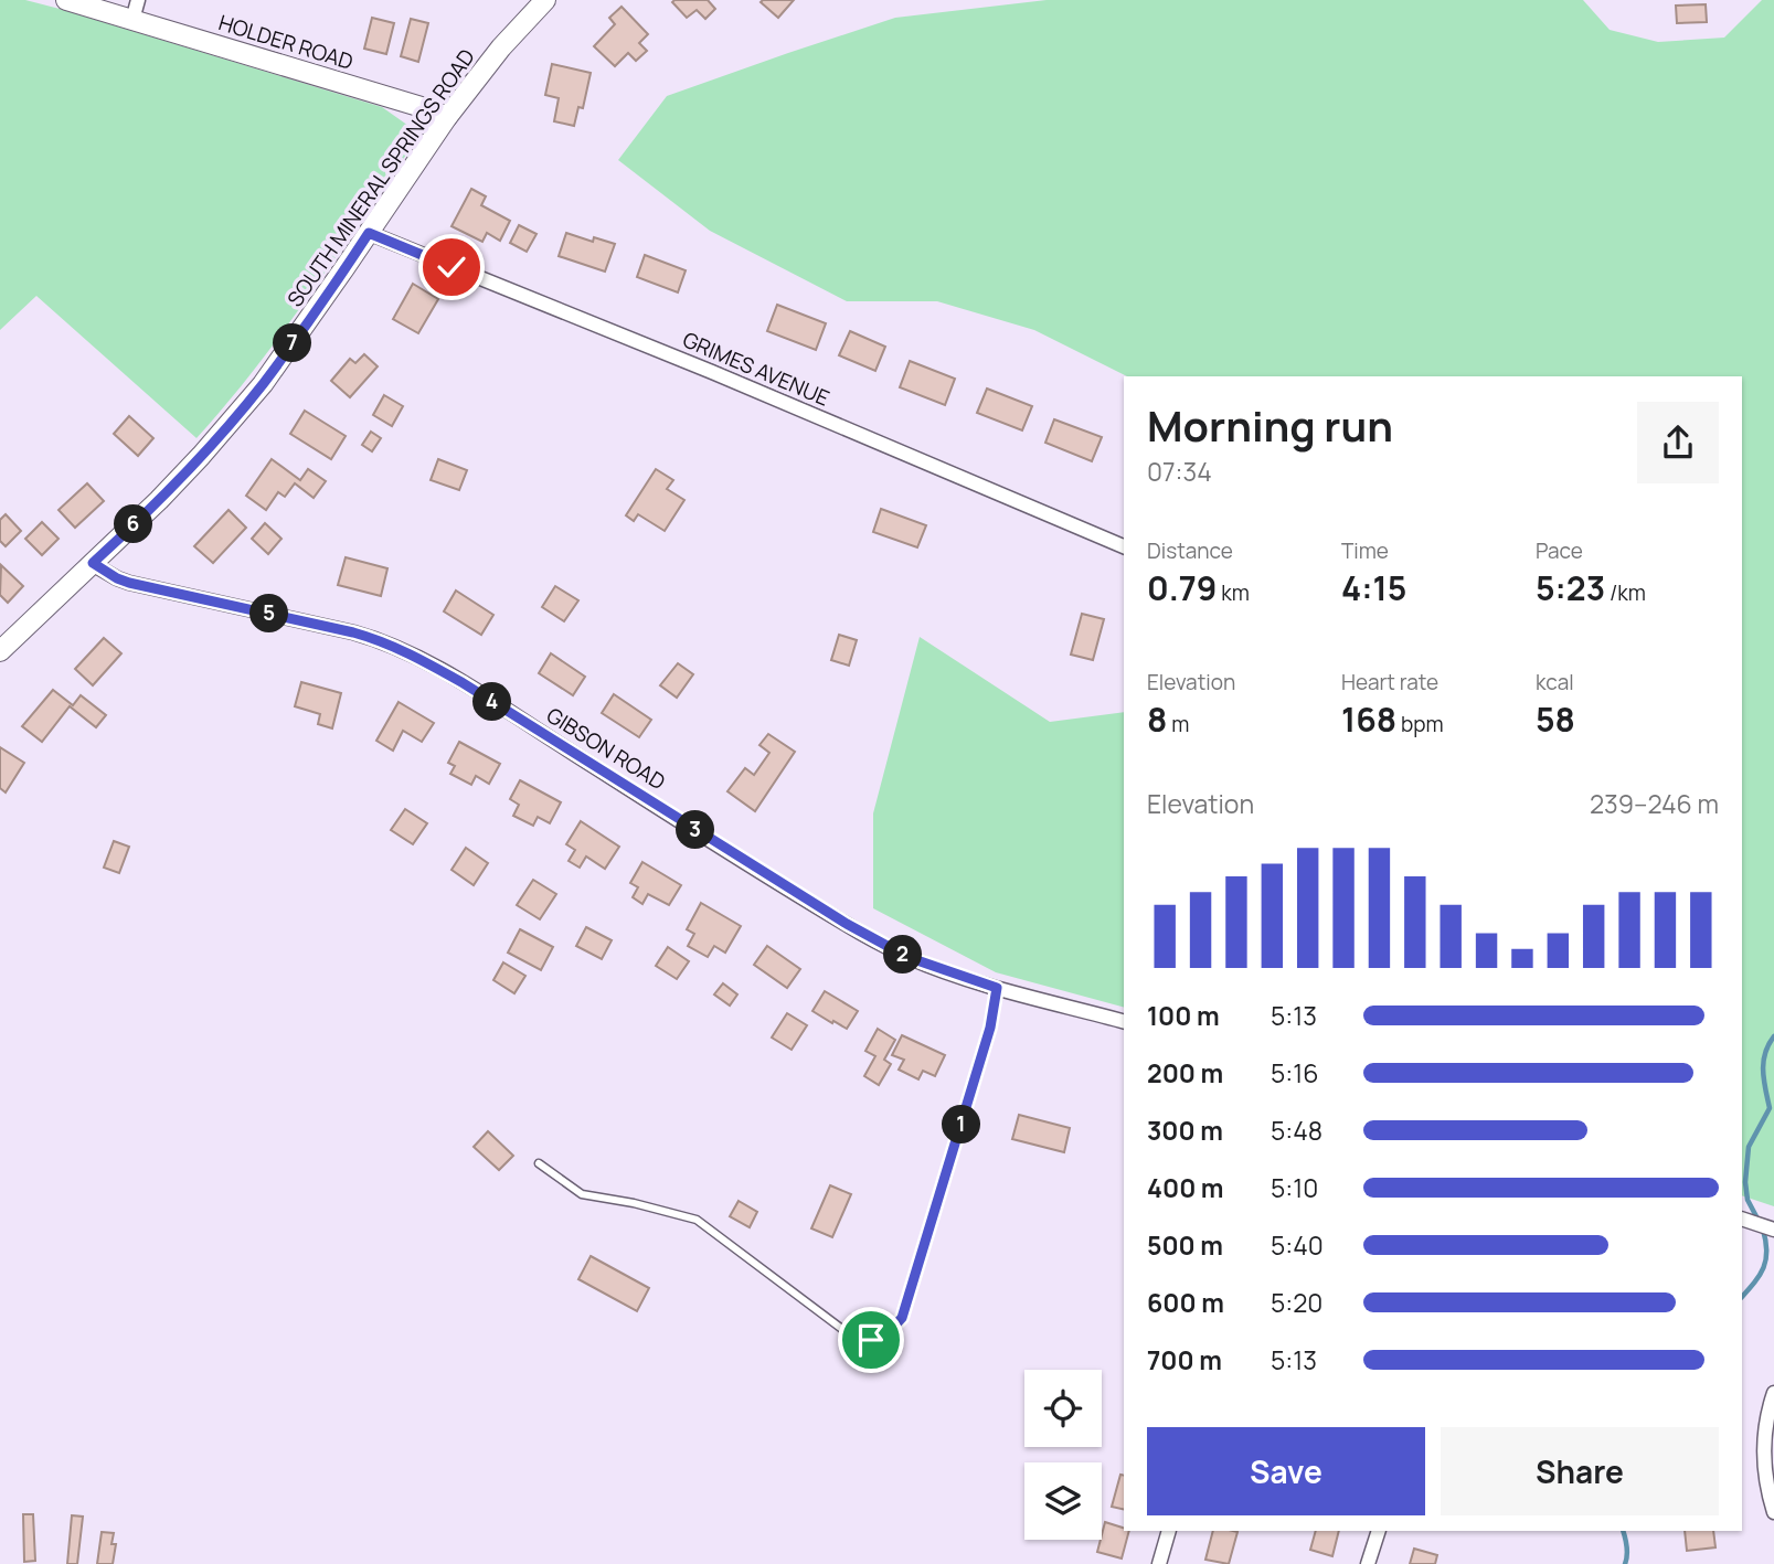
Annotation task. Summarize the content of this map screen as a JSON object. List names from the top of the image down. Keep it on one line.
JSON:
{"streets":{"street":["HOLDER ROAD","SOUTH MINERAL SPRINGS ROAD","GRIMES AVENUE","GIBSON ROAD"]},"crossings":[["HOLDER ROAD","SOUTH MINERAL SPRINGS ROAD"],["SOUTH MINERAL SPRINGS ROAD","GRIMES AVENUE"],["SOUTH MINERAL SPRINGS ROAD","GIBSON ROAD"]],"page":{"pins":["7","6","5","4","3","2","1"],"heading":["Morning run","07:34"],"stats":[["Distance","0.79 km"],["Time","4:15"],["Pace","5:23 /km"],["Elevation","8 m"],["Heart rate","168 bpm"],["kcal","58"]],"chart":["Elevation","239–246 m"],"list":[{"name":"100 m","note":"5:13"},{"name":"200 m","note":"5:16"},{"name":"300 m","note":"5:48"},{"name":"400 m","note":"5:10"},{"name":"500 m","note":"5:40"},{"name":"600 m","note":"5:20"},{"name":"700 m","note":"5:13"}],"buttons":["Save","Share"]}}
